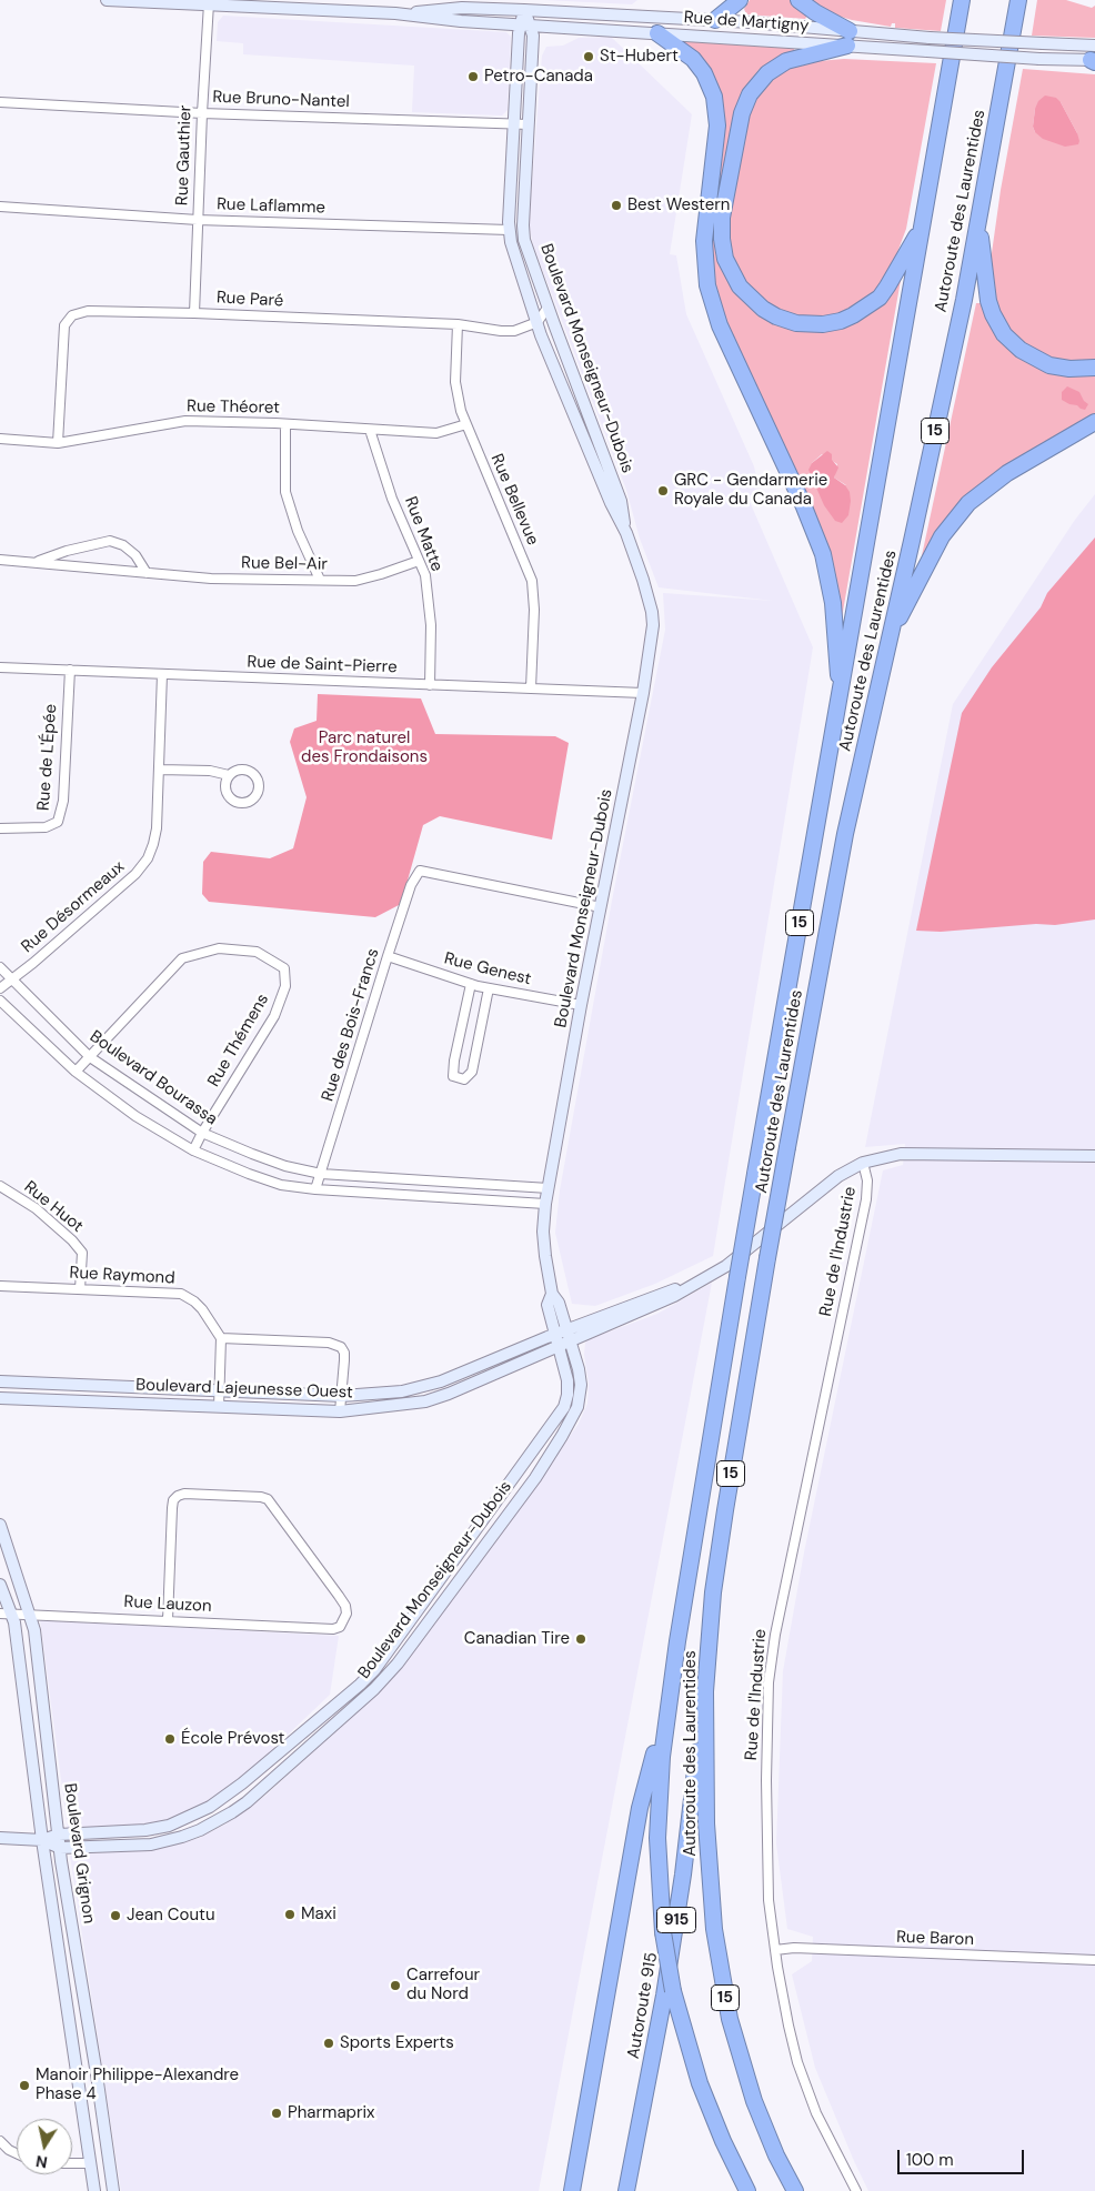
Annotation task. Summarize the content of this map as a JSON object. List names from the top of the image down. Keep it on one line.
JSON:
{"streets":{"highway":["Autoroute des Laurentides","15","915","Autoroute 915"],"street":["Rue de Martigny","Rue Bruno-Nantel","Rue Gauthier","Rue Laflamme","Rue Paré","Boulevard Monseigneur-Dubois","Rue Théoret","Rue Bellevue","Rue Matte","Rue Bel-Air","Rue de Saint-Pierre","Rue de L'Épée","Rue Désormeaux","Rue Genest","Rue des Bois-Francs","Rue Thémens","Boulevard Bourassa","Rue Huot","Rue de l'Industrie","Rue Raymond","Boulevard Lajeunesse Ouest","Rue Lauzon","Boulevard Grignon","Rue Baron"]},"crossings":[["Rue de Martigny","Rue Gauthier"],["Rue de Martigny","Boulevard Monseigneur-Dubois"],["Rue Bruno-Nantel","Rue Gauthier"],["Rue Bruno-Nantel","Boulevard Monseigneur-Dubois"],["Rue Gauthier","Rue Laflamme"],["Rue Gauthier","Rue Paré"],["Rue Laflamme","Boulevard Monseigneur-Dubois"],["Autoroute des Laurentides","Autoroute 915"],["Rue Paré","Boulevard Monseigneur-Dubois"],["Rue Paré","Rue Théoret"],["Rue Paré","Rue Bellevue"],["Boulevard Monseigneur-Dubois","Rue de Saint-Pierre"],["Boulevard Monseigneur-Dubois","Rue Genest"],["Boulevard Monseigneur-Dubois","Rue des Bois-Francs"],["Boulevard Monseigneur-Dubois","Boulevard Bourassa"],["Boulevard Monseigneur-Dubois","Boulevard Lajeunesse Ouest"],["Boulevard Monseigneur-Dubois","Boulevard Grignon"],["Rue Théoret","Rue Bellevue"],["Rue Théoret","Rue Matte"],["Rue Bellevue","Rue de Saint-Pierre"],["Rue Matte","Rue Bel-Air"],["Rue Matte","Rue de Saint-Pierre"],["Rue de Saint-Pierre","Rue de L'Épée"],["Rue de Saint-Pierre","Rue Désormeaux"],["Rue Désormeaux","Boulevard Bourassa"],["Rue Genest","Rue des Bois-Francs"],["Rue des Bois-Francs","Boulevard Bourassa"],["Rue Thémens","Boulevard Bourassa"],["Rue Huot","Rue Raymond"],["Rue de l'Industrie","Boulevard Lajeunesse Ouest"],["Rue de l'Industrie","Rue Baron"],["Rue Lauzon","Boulevard Grignon"]],"parks":["Parc naturel des Frondaisons"],"places":["St-Hubert","Petro-Canada","Best Western","GRC - Gendarmerie Royale du Canada","Canadian Tire","École Prévost","Maxi","Jean Coutu","Carrefour du Nord","Sports Experts","Manoir Philippe-Alexandre Phase 4","Pharmaprix"],"scale_bar":"100 m","north":"bottom"}
